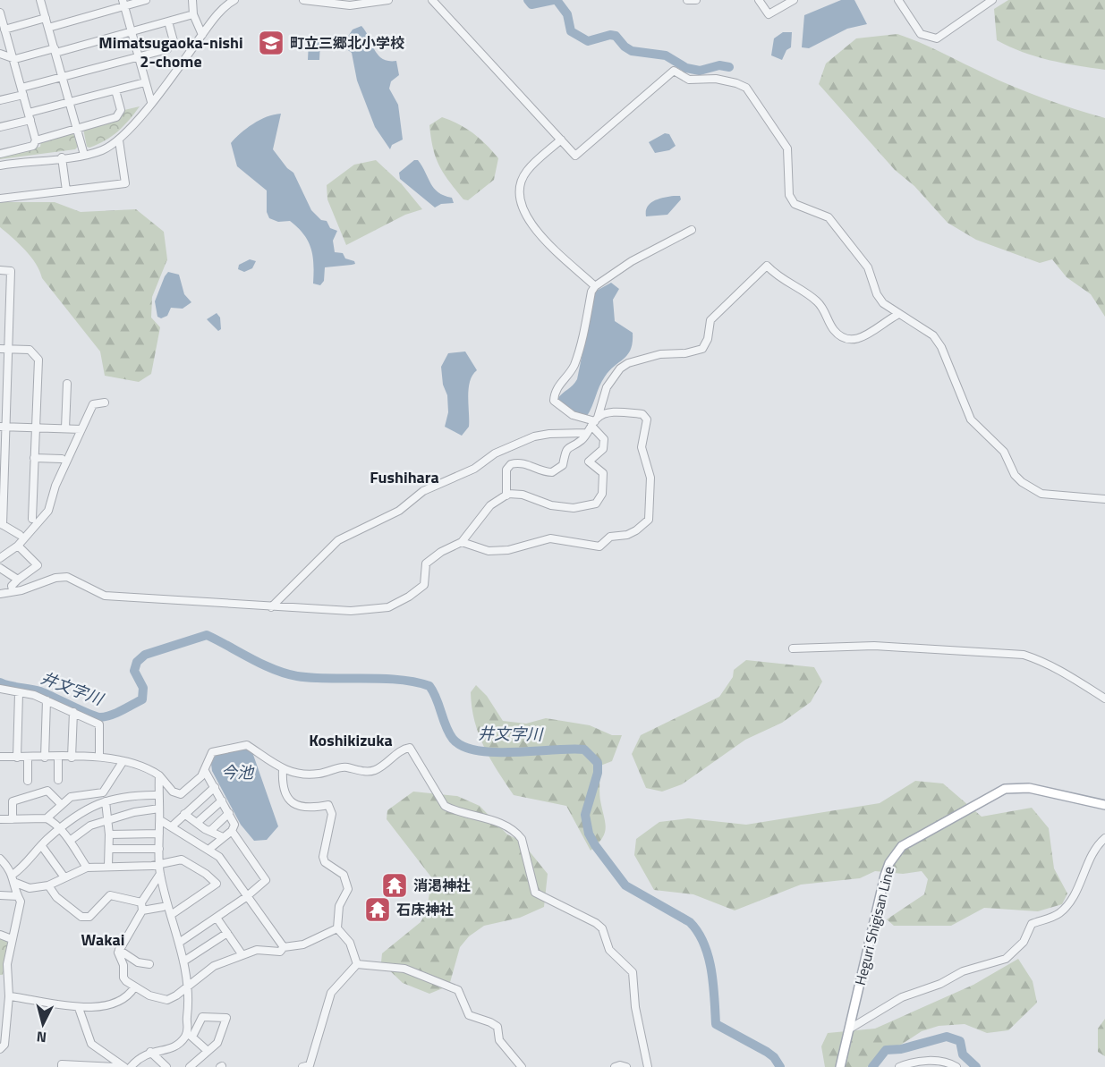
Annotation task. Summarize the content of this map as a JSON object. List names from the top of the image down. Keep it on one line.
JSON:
{"streets":{"main road":["Heguri Shigisan Line"]},"districts":["Mimatsugaoka-nishi 2-chome","Fushihara","Koshikizuka","Wakai"],"water":["井文字川","今池"],"places":{"school or university":["町立三郷北小学校"],"temple":["消渇神社","石床神社"]},"north":"bottom"}
